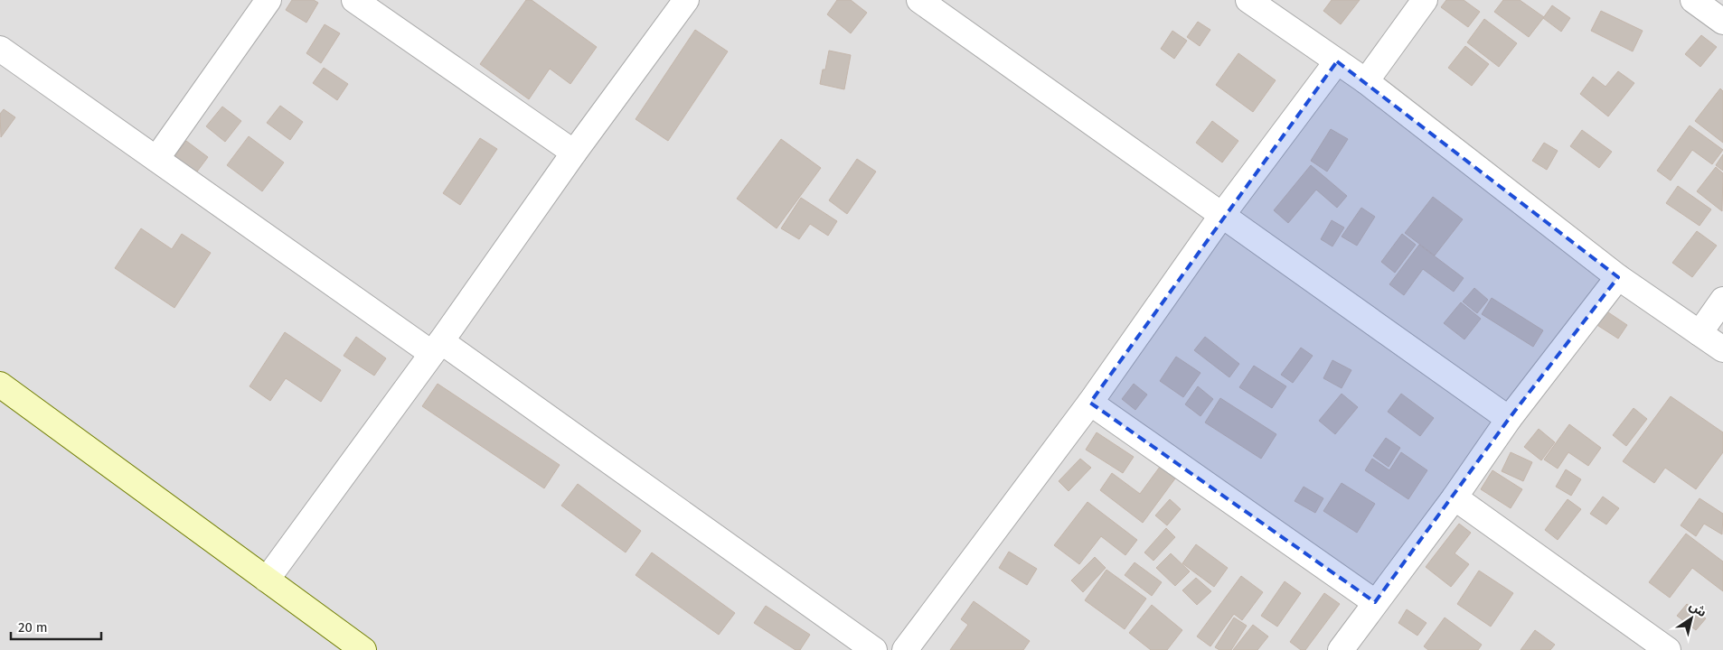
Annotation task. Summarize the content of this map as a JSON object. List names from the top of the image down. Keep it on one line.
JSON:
{"scale_bar":"20 m","north":"top right"}
